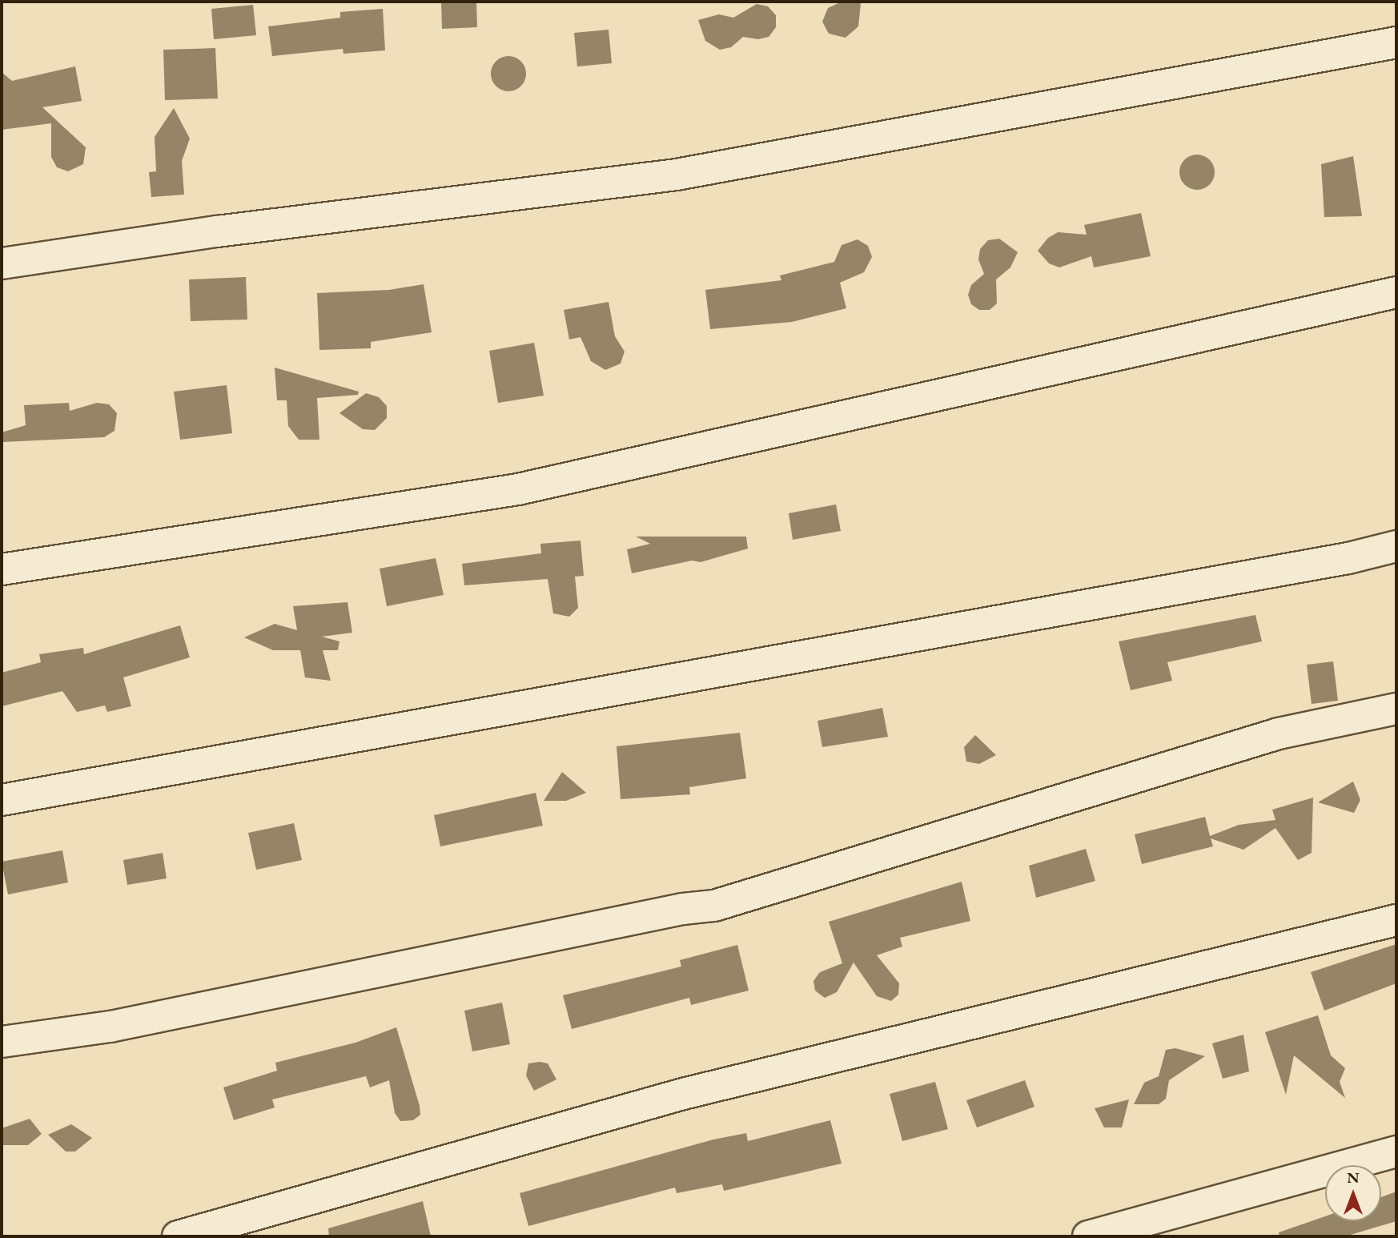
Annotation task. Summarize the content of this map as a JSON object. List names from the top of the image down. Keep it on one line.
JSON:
{"north":"top"}
